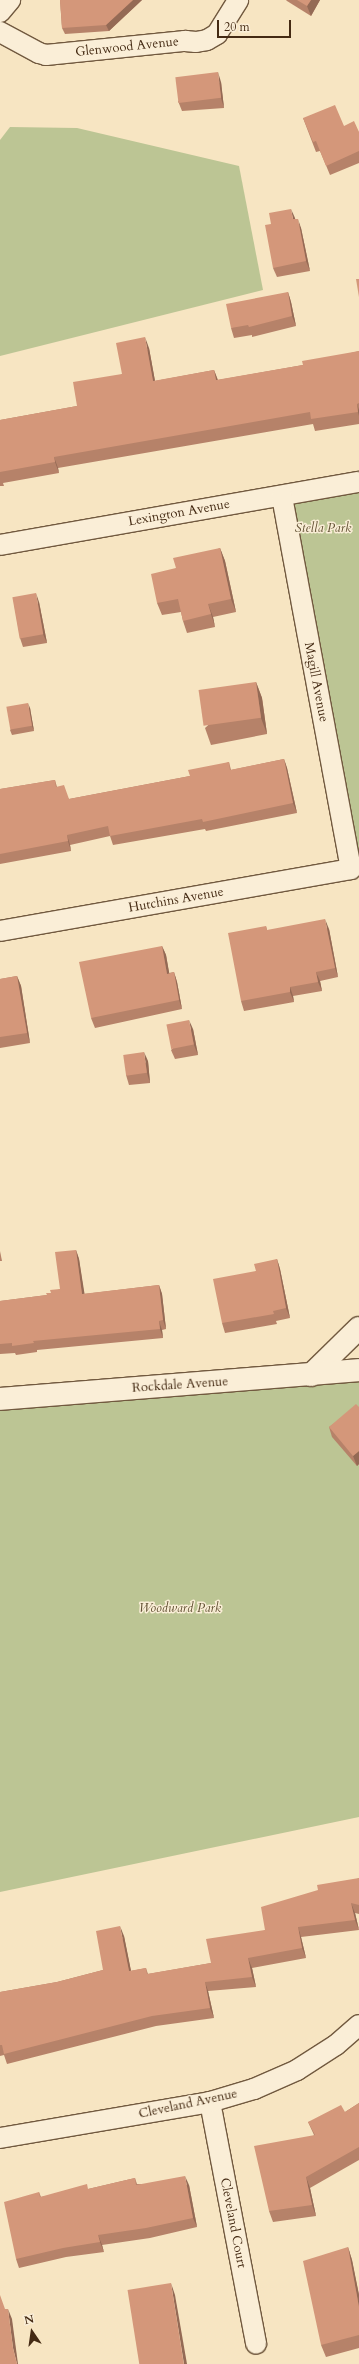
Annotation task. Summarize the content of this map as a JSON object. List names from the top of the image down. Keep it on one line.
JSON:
{"streets":{"street":["Glenwood Avenue","Lexington Avenue","Magill Avenue","Hutchins Avenue","Rockdale Avenue","Cleveland Avenue","Cleveland Court"]},"crossings":[["Lexington Avenue","Magill Avenue"],["Magill Avenue","Hutchins Avenue"],["Cleveland Avenue","Cleveland Court"]],"parks":["Stella Park","Woodward Park"],"scale_bar":"20 m","north":"top"}
